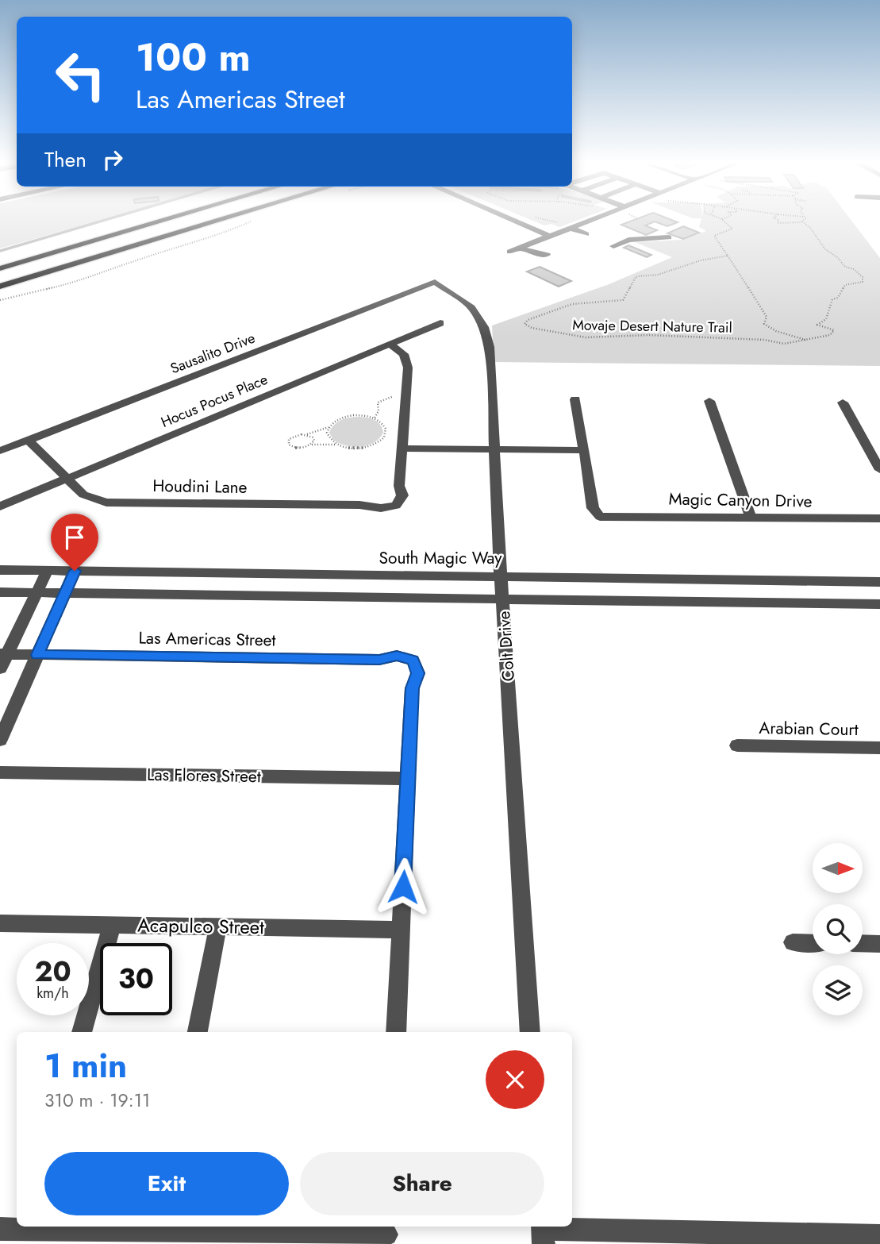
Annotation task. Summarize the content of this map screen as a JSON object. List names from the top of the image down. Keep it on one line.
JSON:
{"streets":{"street":["Sausalito Drive","Hocus Pocus Place","Houdini Lane","Magic Canyon Drive","South Magic Way","Las Americas Street","Colt Drive","Arabian Court","Las Flores Street","Acapulco Street"],"path":["Movaje Desert Nature Trail"]},"crossings":[["Sausalito Drive","Houdini Lane"],["Sausalito Drive","Colt Drive"],["Hocus Pocus Place","Houdini Lane"],["South Magic Way","Colt Drive"],["Las Americas Street","Las Flores Street"]],"north":"right","page":{"turn":["100 m","Las Americas Street"],"then":"Then","speed":"20 km/h","limit":"30","heading":["1 min","310 m · 19:11"],"buttons":["Exit","Share"]}}
